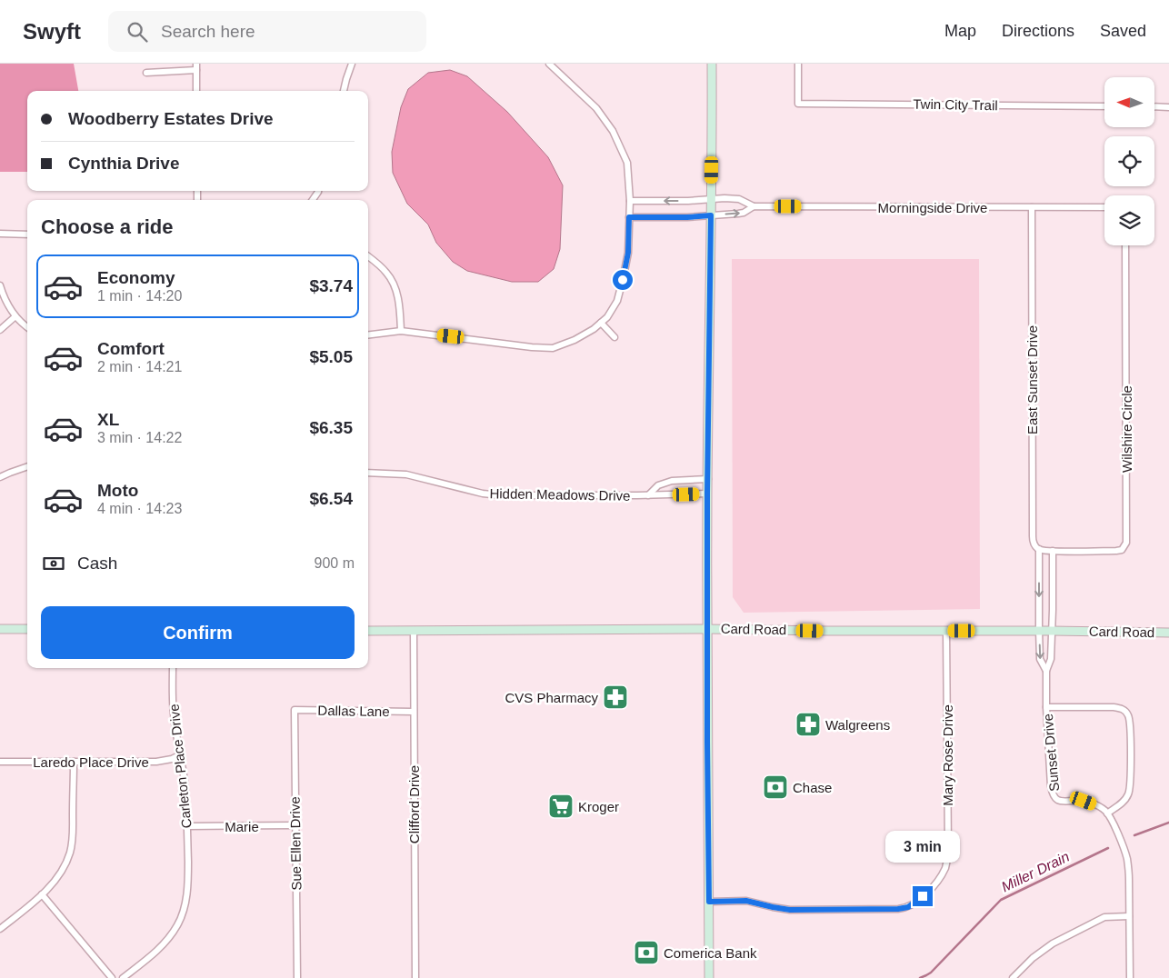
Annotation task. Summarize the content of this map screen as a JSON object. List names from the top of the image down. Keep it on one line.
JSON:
{"streets":{"street":["Twin City Trail","Morningside Drive","East Sunset Drive","Wilshire Circle","Hidden Meadows Drive","Card Road","Dallas Lane","Sunset Drive","Mary Rose Drive","Laredo Place Drive","Carleton Place Drive","Clifford Drive","Marie","Sue Ellen Drive"]},"crossings":[["Morningside Drive","East Sunset Drive"],["East Sunset Drive","Card Road"],["East Sunset Drive","Sunset Drive"],["Card Road","Sunset Drive"],["Card Road","Mary Rose Drive"],["Card Road","Clifford Drive"],["Dallas Lane","Clifford Drive"],["Dallas Lane","Sue Ellen Drive"],["Laredo Place Drive","Carleton Place Drive"],["Carleton Place Drive","Marie"],["Marie","Sue Ellen Drive"]],"water":["Miller Drain"],"places":{"pharmacy":["CVS Pharmacy","Walgreens"],"bank":["Chase","Comerica Bank"],"supermarket":["Kroger"]},"north":"left","page":{"header":"Swyft","search":"Search here","nav":["Map","Directions","Saved"],"banner":["Woodberry Estates Drive","Cynthia Drive"],"heading":"Choose a ride","list":[{"name":"Economy","note":"1 min · 14:20","value":"$3.74"},{"name":"Comfort","note":"2 min · 14:21","value":"$5.05"},{"name":"XL","note":"3 min · 14:22","value":"$6.35"},{"name":"Moto","note":"4 min · 14:23","value":"$6.54"}],"pay":["Cash","900 m"],"buttons":"Confirm","bubble":"3 min"}}
